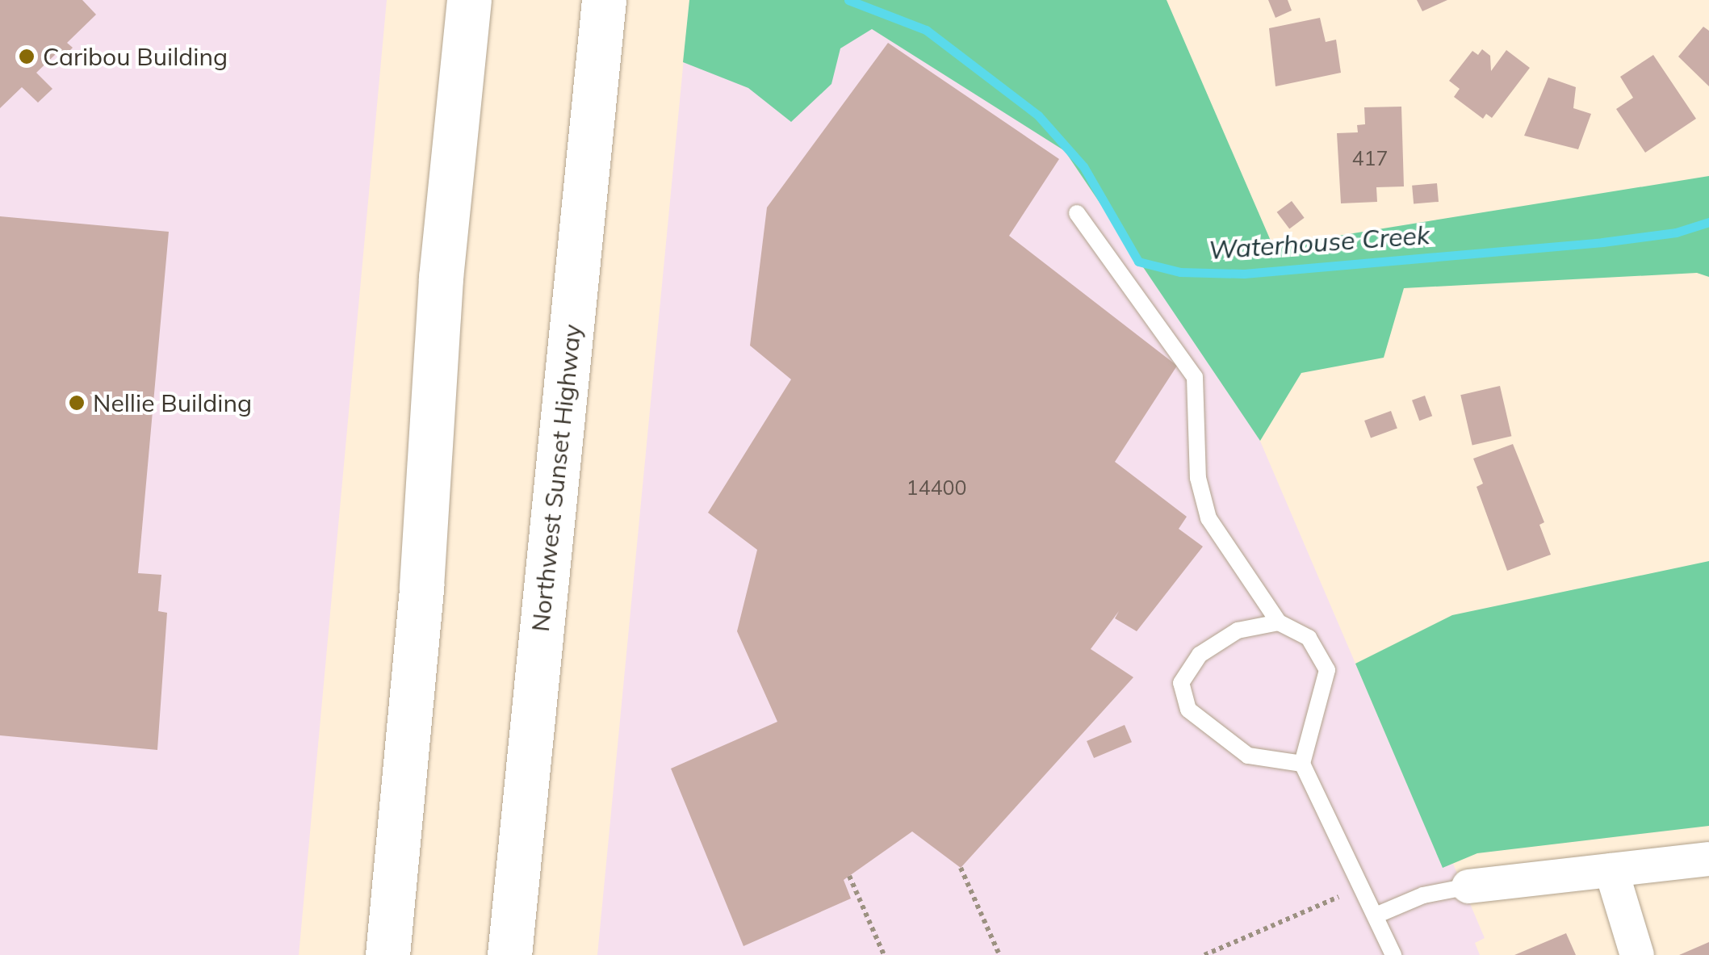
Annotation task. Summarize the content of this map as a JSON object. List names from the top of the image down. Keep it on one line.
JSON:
{"streets":{"highway":["Northwest Sunset Highway"]},"water":["Waterhouse Creek"],"places":["Caribou Building","Nellie Building"],"house_numbers":["417","14400"]}
